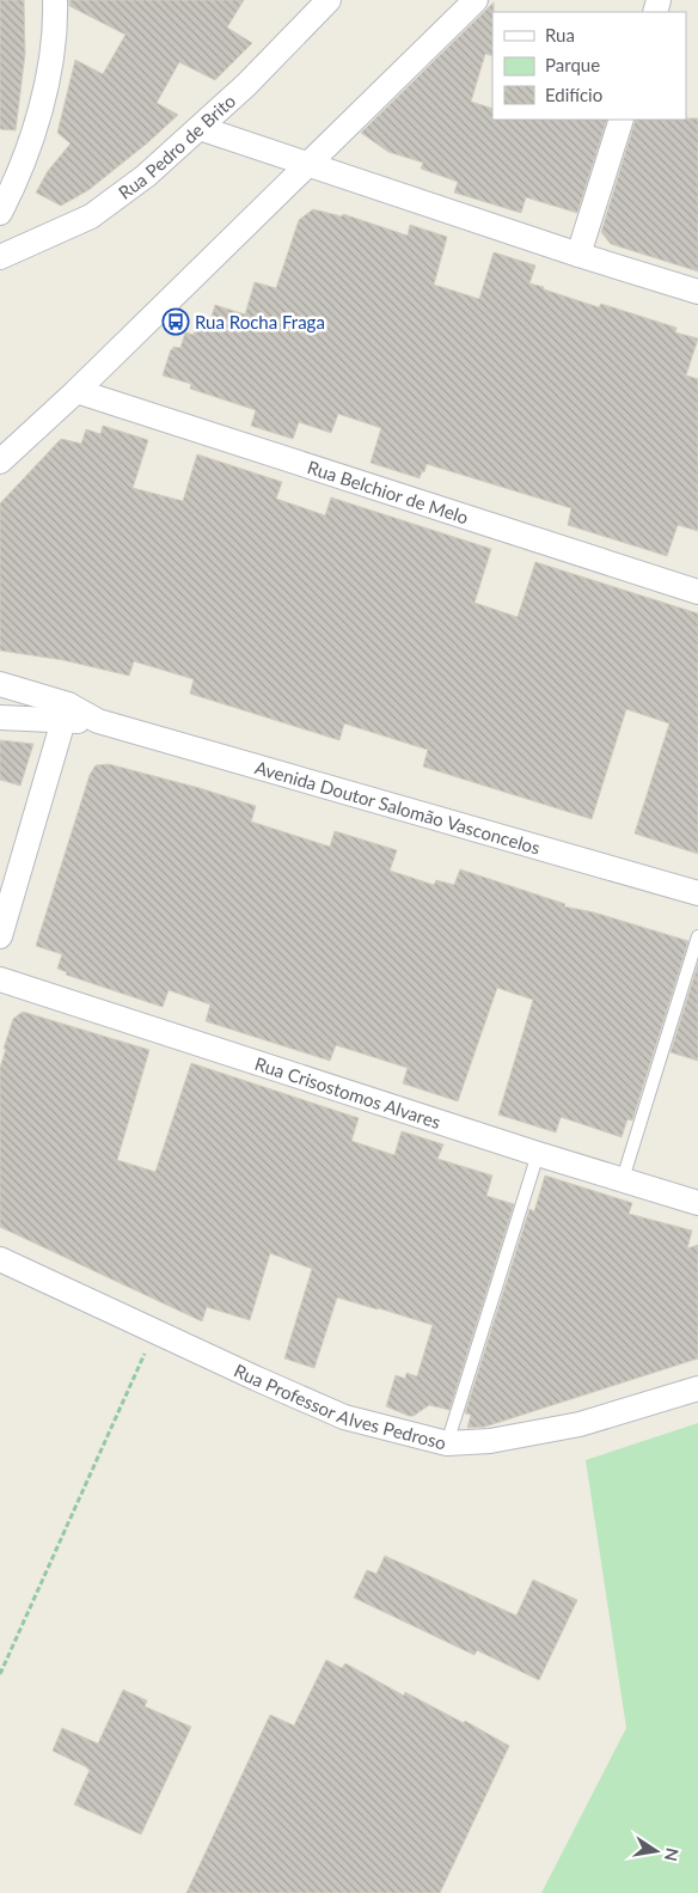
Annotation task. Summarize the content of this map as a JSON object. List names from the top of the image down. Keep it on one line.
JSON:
{"streets":{"street":["Rua Pedro de Brito","Rua Belchior de Melo","Avenida Doutor Salomão Vasconcelos","Rua Crisostomos Alvares","Rua Professor Alves Pedroso"]},"places":{"bus stop":["Rua Rocha Fraga"]},"legend":["Rua","Parque","Edifício"],"north":"right"}
